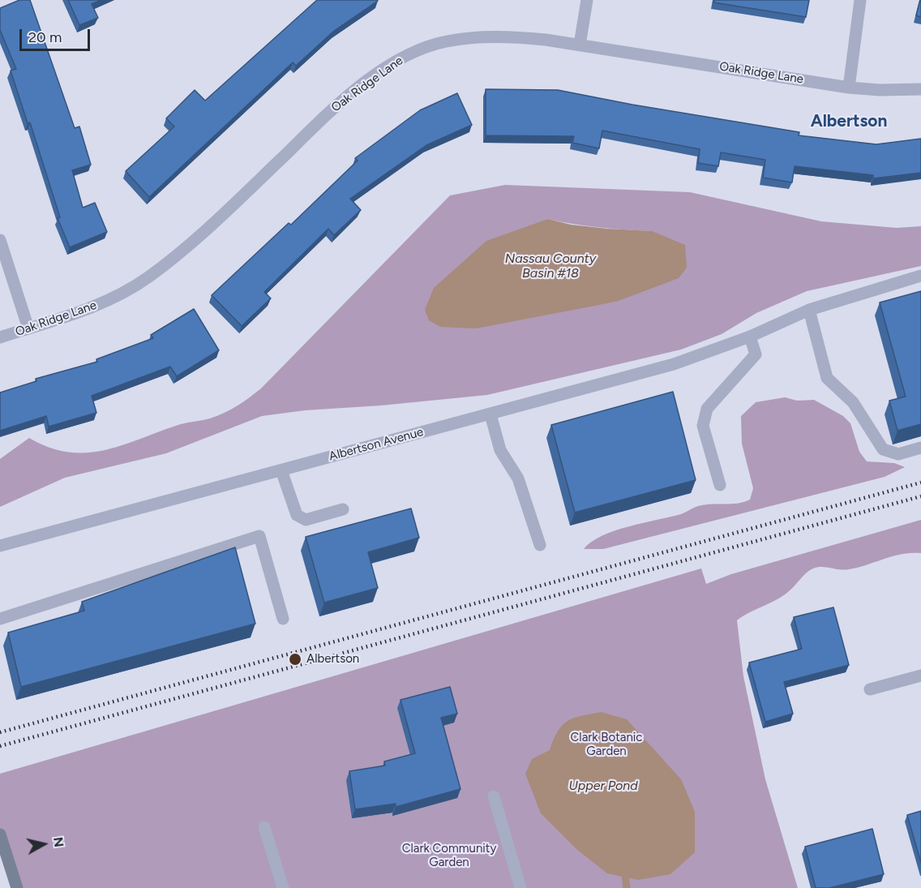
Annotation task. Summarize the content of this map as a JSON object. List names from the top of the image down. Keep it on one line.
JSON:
{"streets":{"street":["Oak Ridge Lane","Albertson Avenue"]},"districts":["Albertson"],"water":["Nassau County Basin #18","Upper Pond"],"parks":["Clark Botanic Garden","Clark Community Garden"],"places":["Albertson"],"scale_bar":"20 m","north":"right"}
